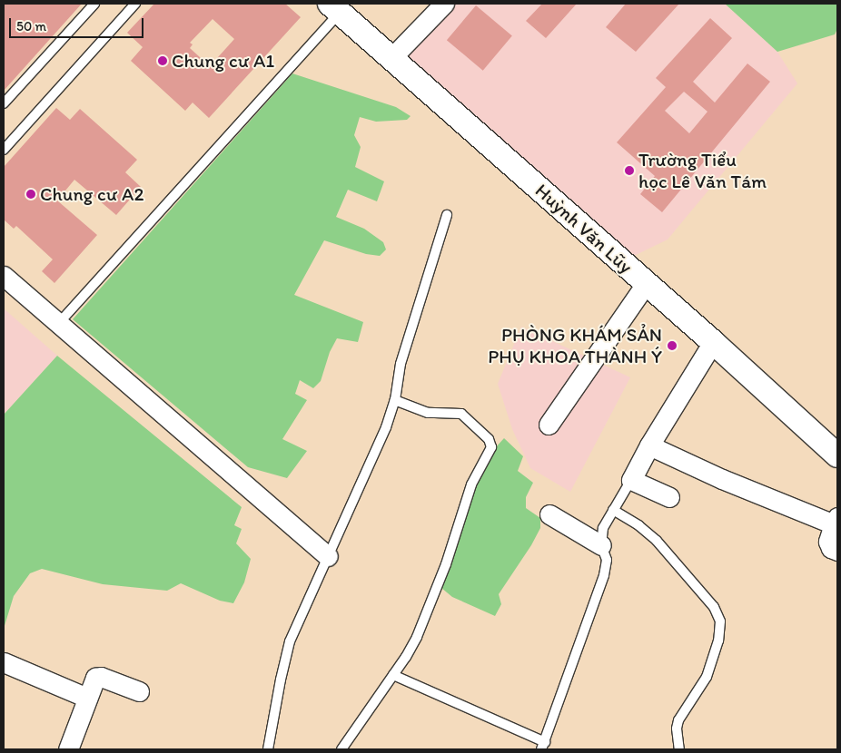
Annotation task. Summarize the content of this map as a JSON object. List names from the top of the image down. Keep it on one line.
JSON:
{"streets":{"street":["Huỳnh Văn Lũy"]},"places":["Chung cư A1","Trường Tiểu học Lê Văn Tám","Chung cư A2","PHÒNG KHÁM SẢN PHỤ KHOA THÀNH Ý"],"scale_bar":"50 m"}
